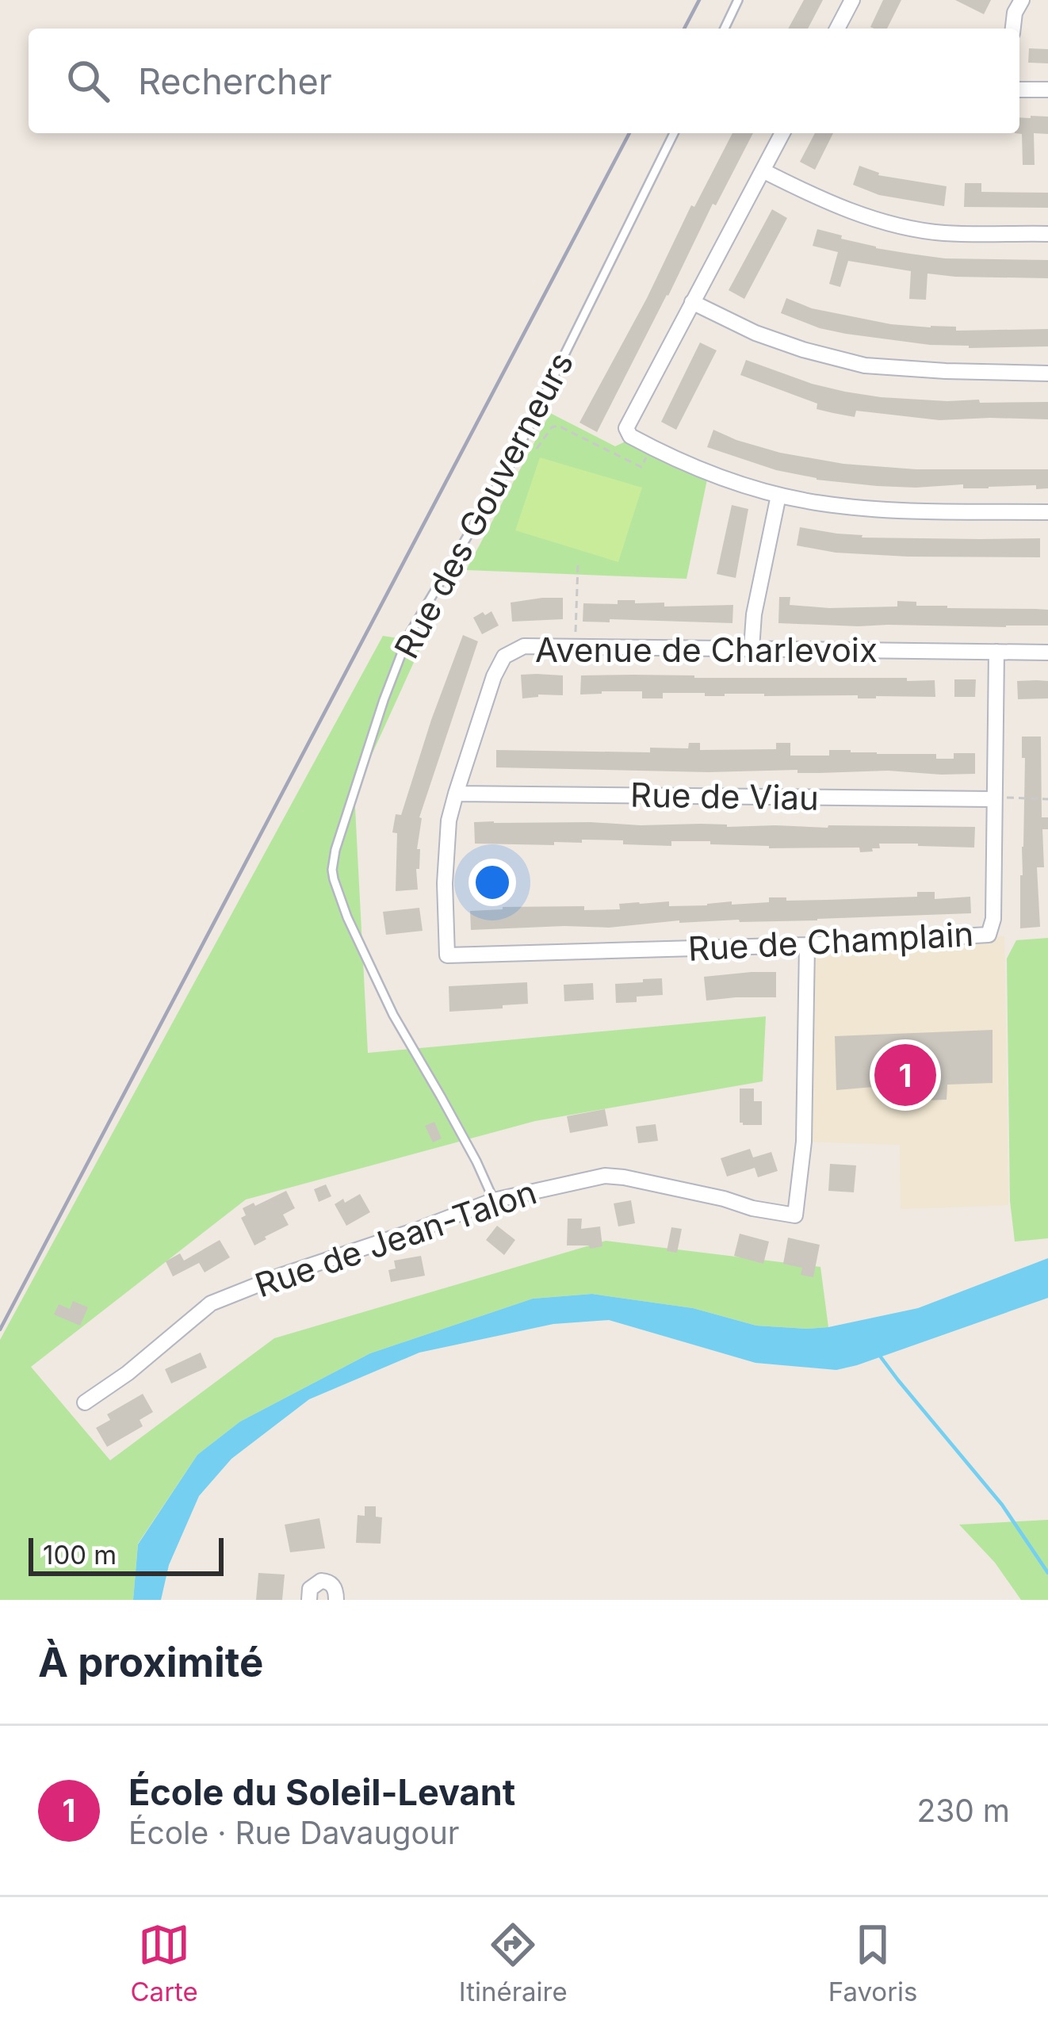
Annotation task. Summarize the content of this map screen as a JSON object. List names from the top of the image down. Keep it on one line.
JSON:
{"streets":{"street":["Avenue de Charlevoix","Rue de Viau","Rue de Champlain","Rue de Jean-Talon"],"lane":["Rue des Gouverneurs"]},"crossings":[["Rue des Gouverneurs","Rue de Jean-Talon"],["Avenue de Charlevoix","Rue de Viau"],["Avenue de Charlevoix","Rue de Champlain"],["Rue de Viau","Rue de Champlain"],["Rue de Champlain","Rue de Jean-Talon"]],"scale_bar":"100 m","page":{"search":"Rechercher","pins":"1","scale":"100 m","heading":"À proximité","list":[{"mark":"1","name":"École du Soleil-Levant","note":"École · Rue Davaugour","value":"230 m"}],"nav":["Carte","Itinéraire","Favoris"]}}
